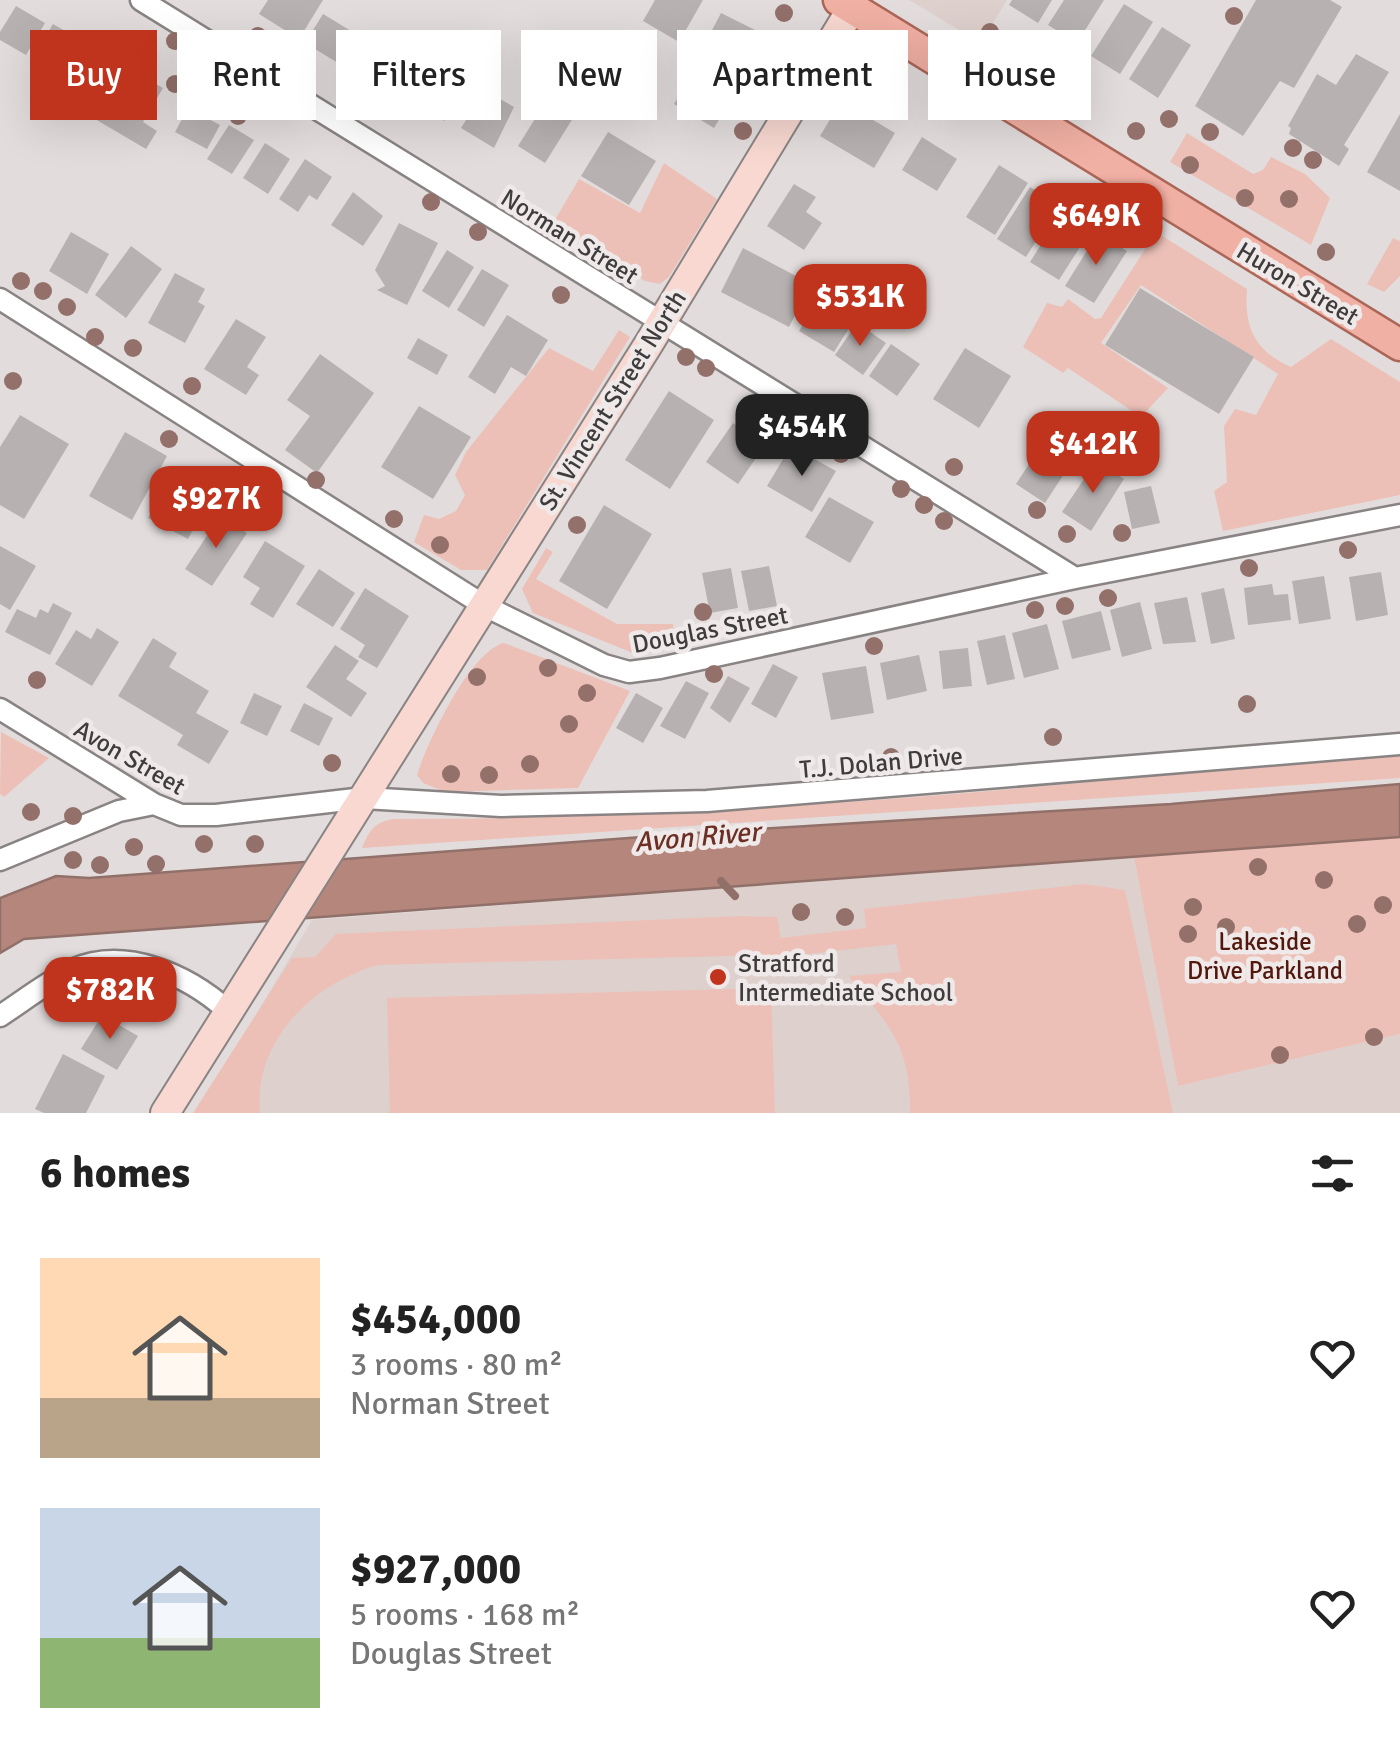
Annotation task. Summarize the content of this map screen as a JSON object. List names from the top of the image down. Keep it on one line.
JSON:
{"streets":{"main road":["Huron Street"],"street":["Norman Street","St. Vincent Street North","Douglas Street","Avon Street","T.J. Dolan Drive"]},"crossings":[["Norman Street","St. Vincent Street North"],["Norman Street","Douglas Street"],["Huron Street","St. Vincent Street North"],["St. Vincent Street North","Douglas Street"],["St. Vincent Street North","Avon Street"],["St. Vincent Street North","T.J. Dolan Drive"],["Avon Street","T.J. Dolan Drive"]],"water":["Avon River"],"parks":["Lakeside Drive Parkland"],"places":["Stratford Intermediate School"],"page":{"chip":["Buy","Rent","Filters","New","Apartment","House"],"price":["$649K","$531K","$454K","$412K","$927K","$782K"],"heading":"6 homes","list":[{"name":"$454,000","note":"3 rooms · 80 m² · Norman Street"},{"name":"$927,000","note":"5 rooms · 168 m² · Douglas Street"}]}}
